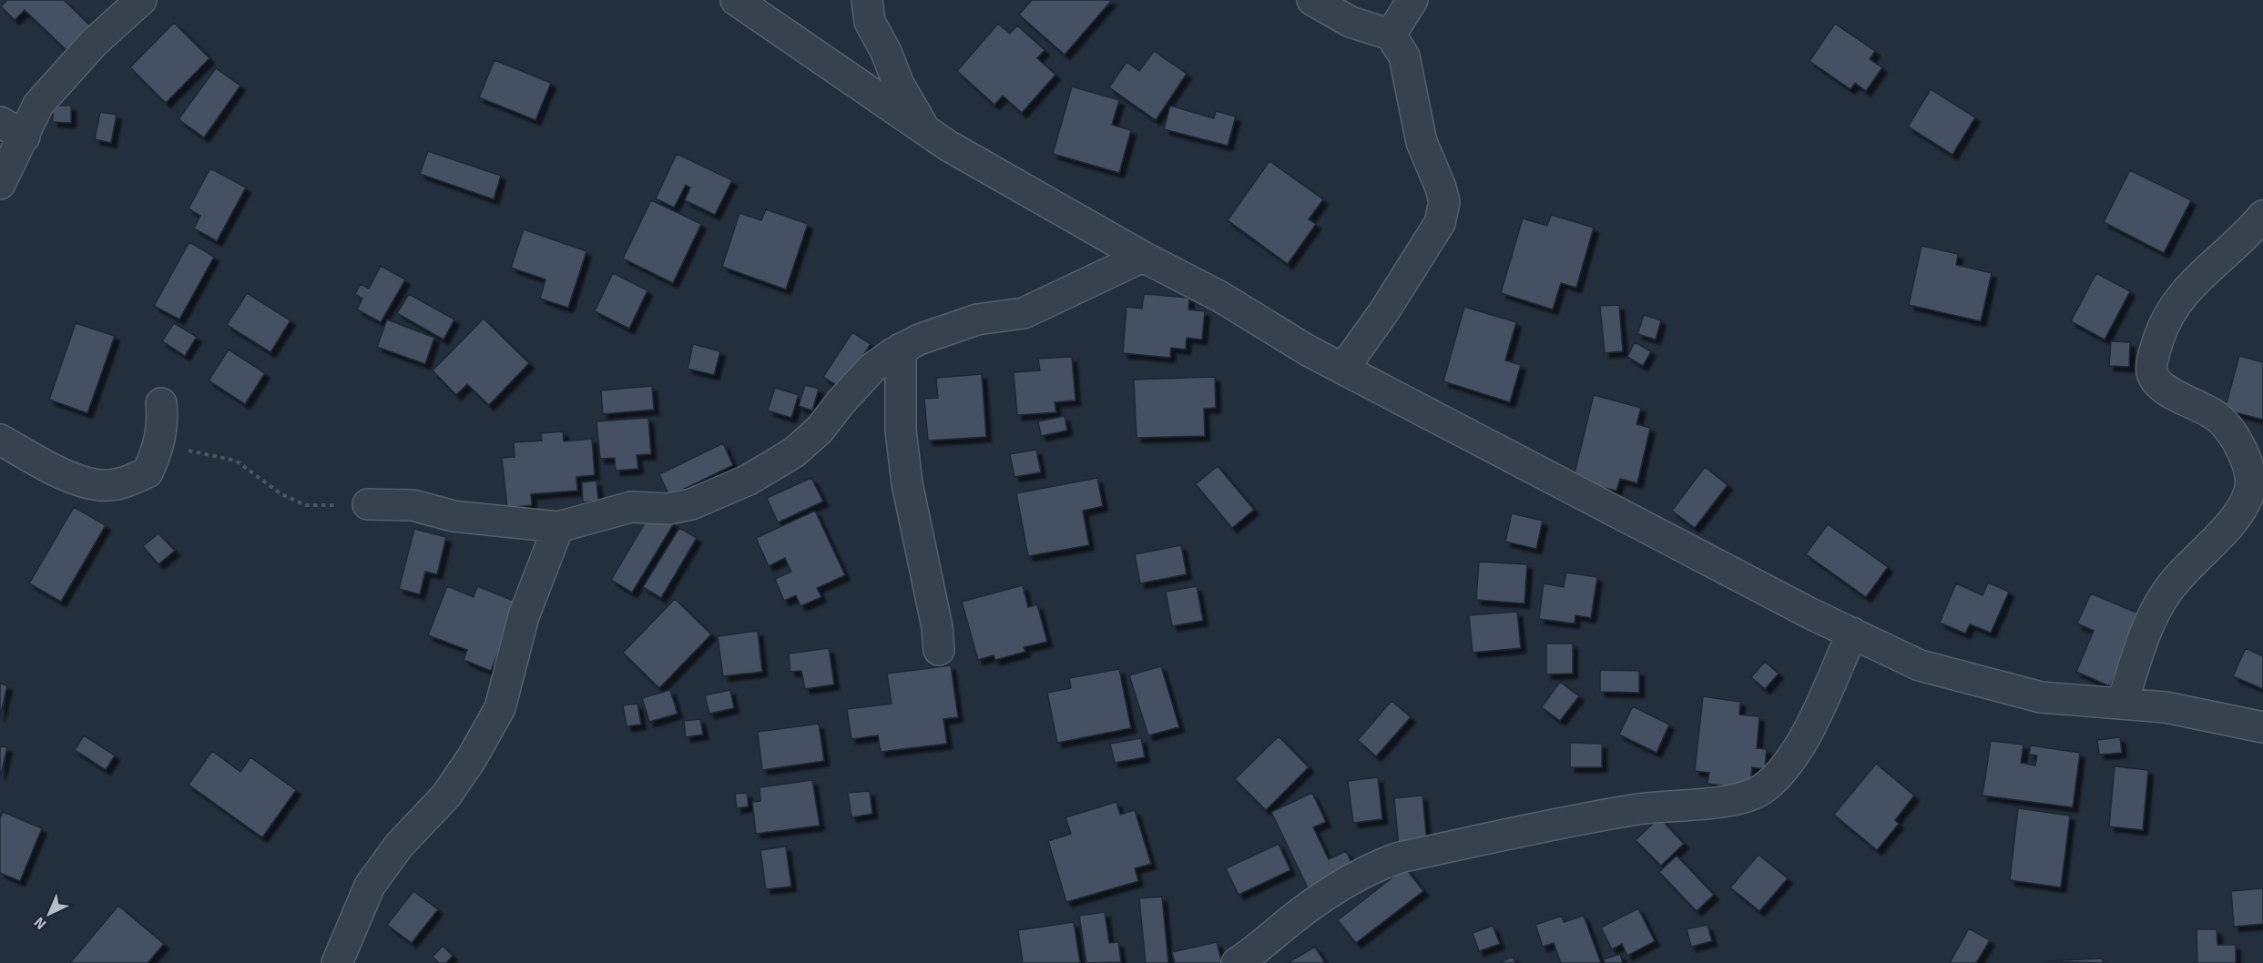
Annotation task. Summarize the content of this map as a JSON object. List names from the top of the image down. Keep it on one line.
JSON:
{"north":"bottom left"}
